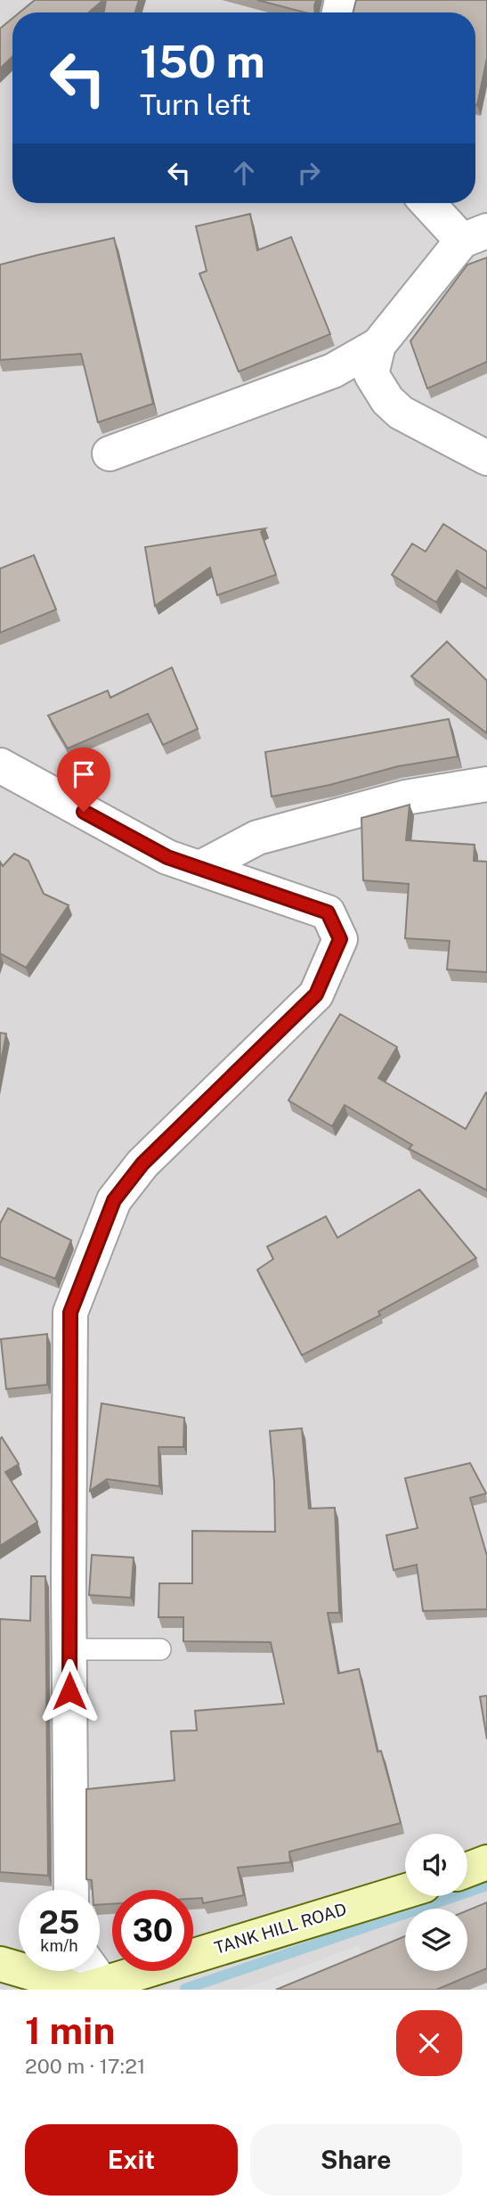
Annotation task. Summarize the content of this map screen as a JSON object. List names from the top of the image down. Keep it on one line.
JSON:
{"streets":{"street":["TANK HILL ROAD"]},"page":{"turn":["150 m","Turn left"],"speed":"25 km/h","limit":"30","heading":["1 min","200 m · 17:21"],"buttons":["Exit","Share"]}}
